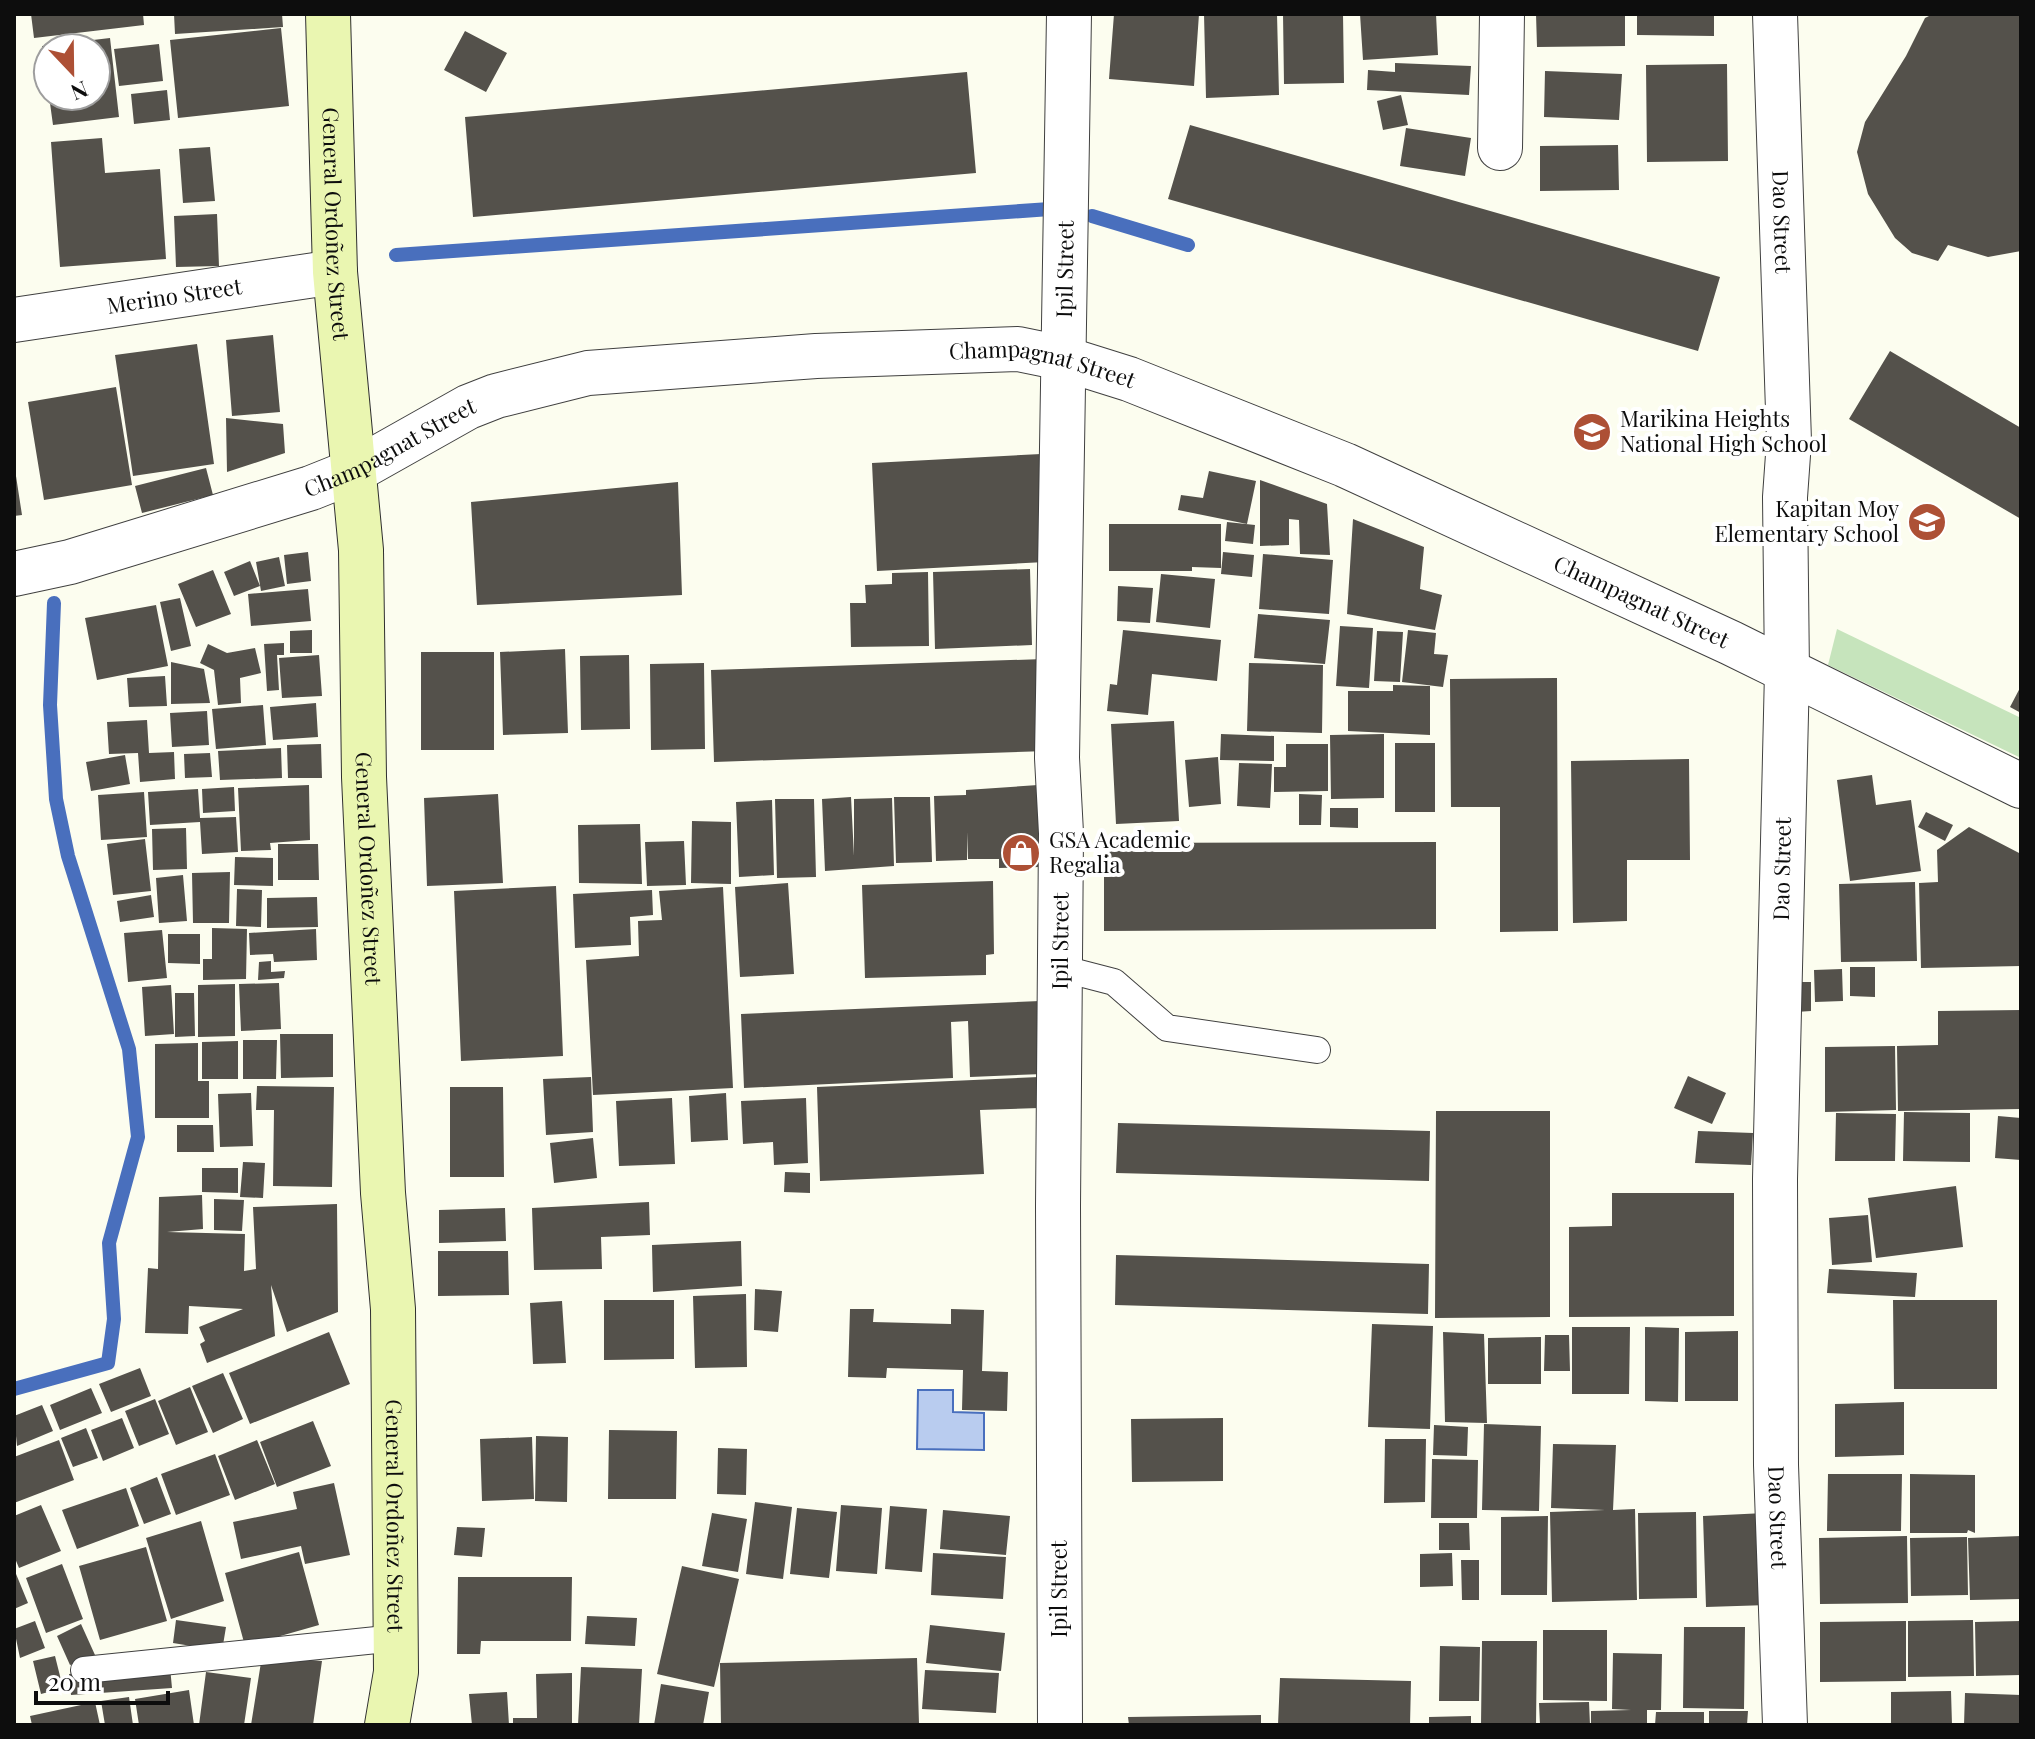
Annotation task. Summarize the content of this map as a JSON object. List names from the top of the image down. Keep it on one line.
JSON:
{"streets":{"main road":["General Ordoñez Street"],"street":["Dao Street","Ipil Street","Merino Street","Champagnat Street"]},"crossings":[["Dao Street","Champagnat Street"],["General Ordoñez Street","Merino Street"],["General Ordoñez Street","Champagnat Street"],["Ipil Street","Champagnat Street"]],"places":{"school or university":["Marikina Heights National High School","Kapitan Moy Elementary School"],"shop":["GSA Academic Regalia"]},"scale_bar":"20 m","north":"bottom"}
